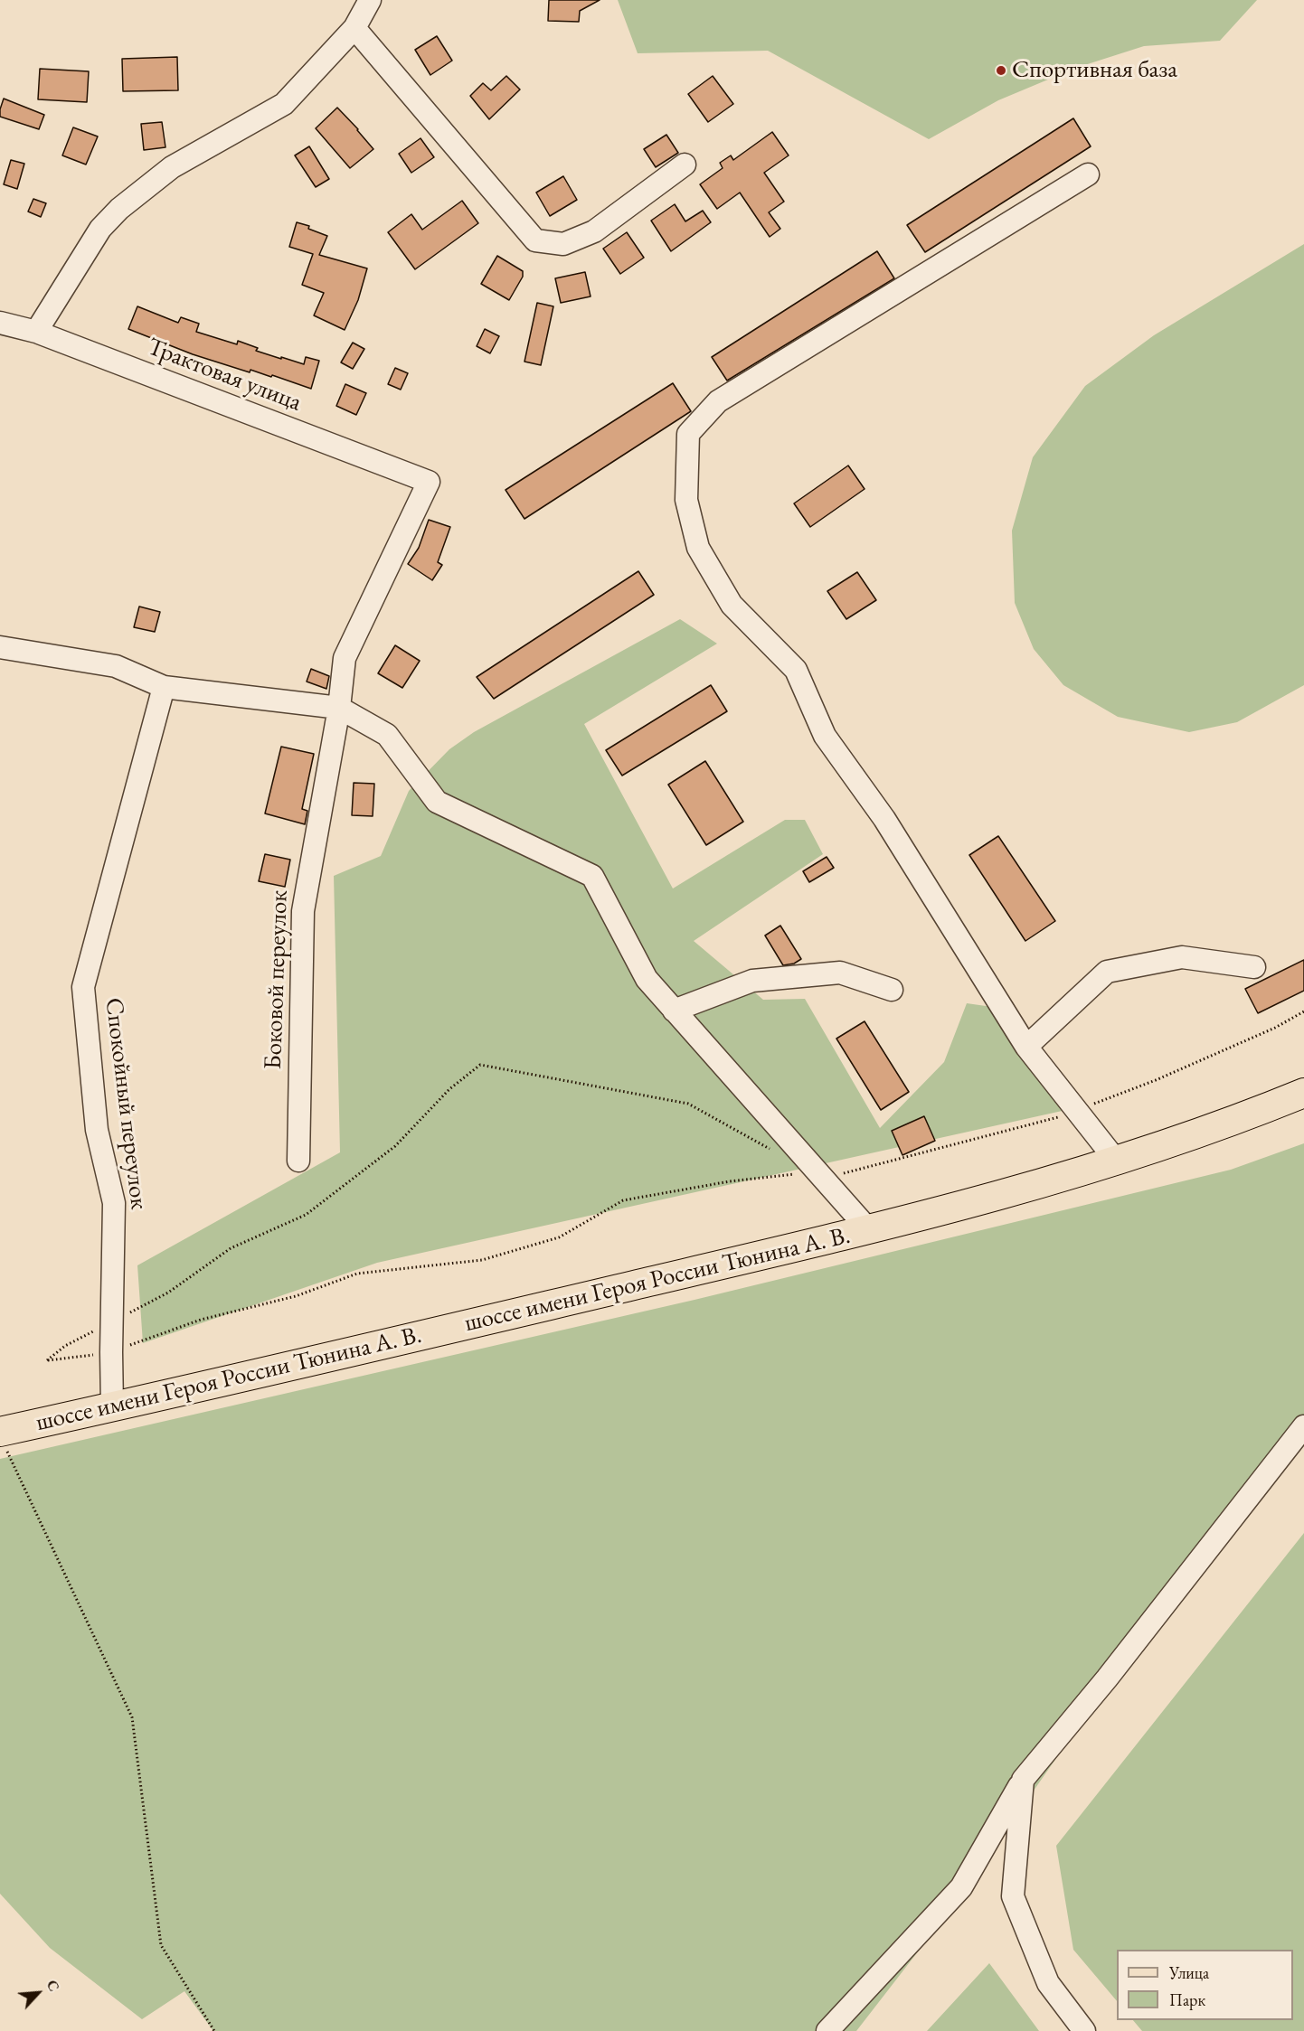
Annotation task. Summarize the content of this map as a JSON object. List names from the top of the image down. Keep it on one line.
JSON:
{"streets":{"main road":["шоссе имени Героя России Тюнина А. В."],"street":["Трактовая улица","Боковой переулок","Спокойный переулок"]},"crossings":[["Трактовая улица","Боковой переулок"],["Спокойный переулок","шоссе имени Героя России Тюнина А. В."]],"places":["Спортивная база"],"legend":["Улица","Парк"],"north":"top right"}
